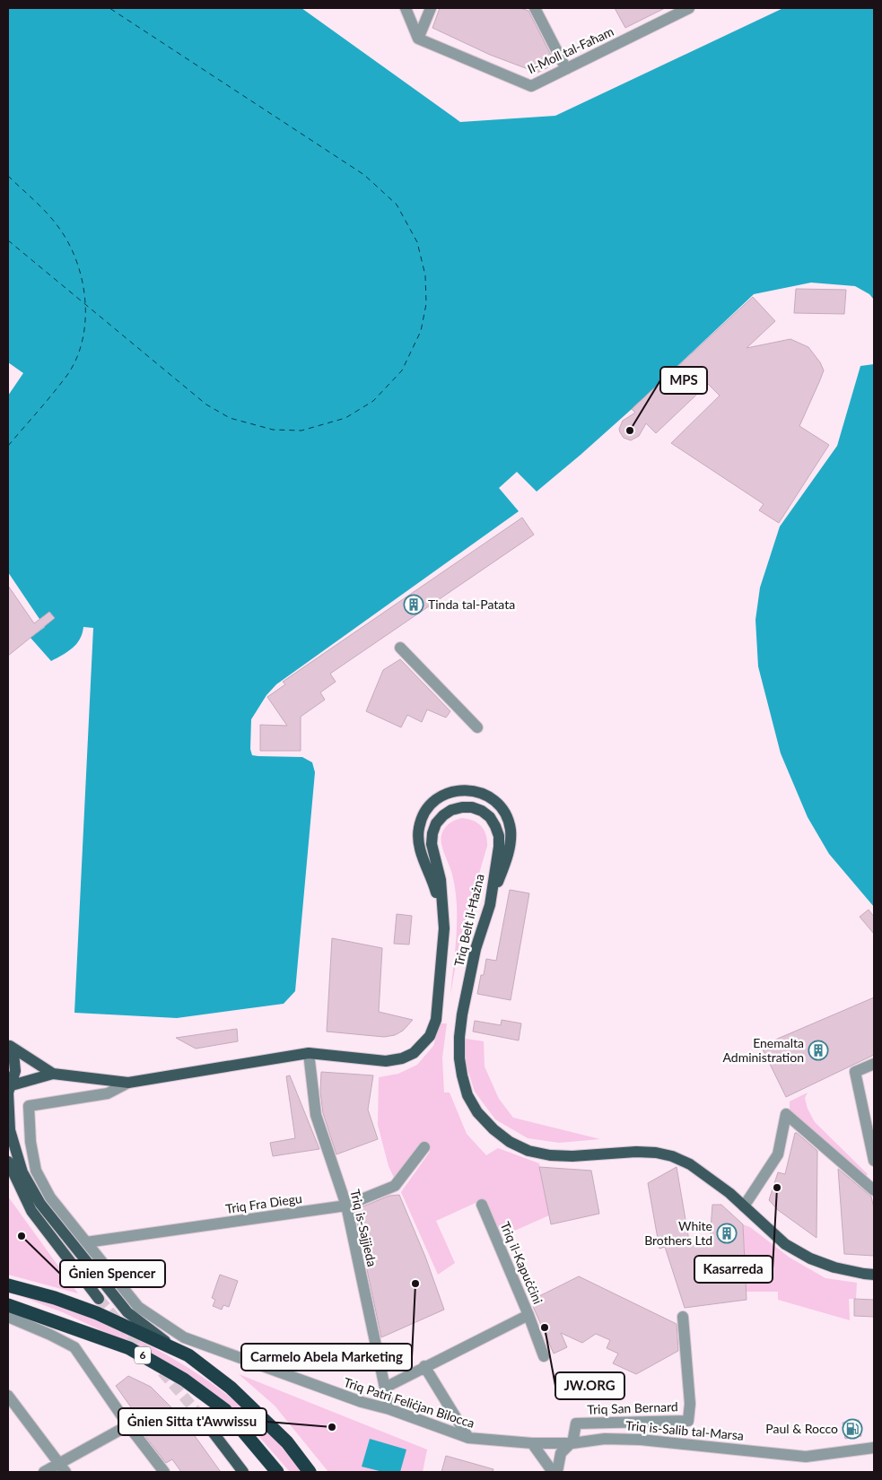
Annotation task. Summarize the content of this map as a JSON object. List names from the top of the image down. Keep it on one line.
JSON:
{"streets":{"highway":["6"],"main road":["Triq Belt il-Ħażna"],"street":["Il-Moll tal-Faħam","Triq Fra Diegu","Triq is-Sajjieda","Triq il-Kapuċċini","Triq Patri Feliċjan Bilocca","Triq San Bernard","Triq is-Salib tal-Marsa"]},"crossings":[["Triq Belt il-Ħażna","Triq is-Sajjieda"],["Triq Belt il-Ħażna","Triq Patri Feliċjan Bilocca"],["Triq Fra Diegu","Triq is-Sajjieda"],["Triq Fra Diegu","Triq Patri Feliċjan Bilocca"],["Triq is-Sajjieda","Triq Patri Feliċjan Bilocca"],["Triq Patri Feliċjan Bilocca","Triq San Bernard"],["Triq Patri Feliċjan Bilocca","Triq is-Salib tal-Marsa"],["Triq San Bernard","Triq is-Salib tal-Marsa"]],"places":{"other":["MPS","Kasarreda","Ġnien Spencer","Carmelo Abela Marketing","JW.ORG","Ġnien Sitta t'Awwissu"],"building":["Tinda tal-Patata","Enemalta Administration","White Brothers Ltd"],"fuel station":["Paul & Rocco"]}}
